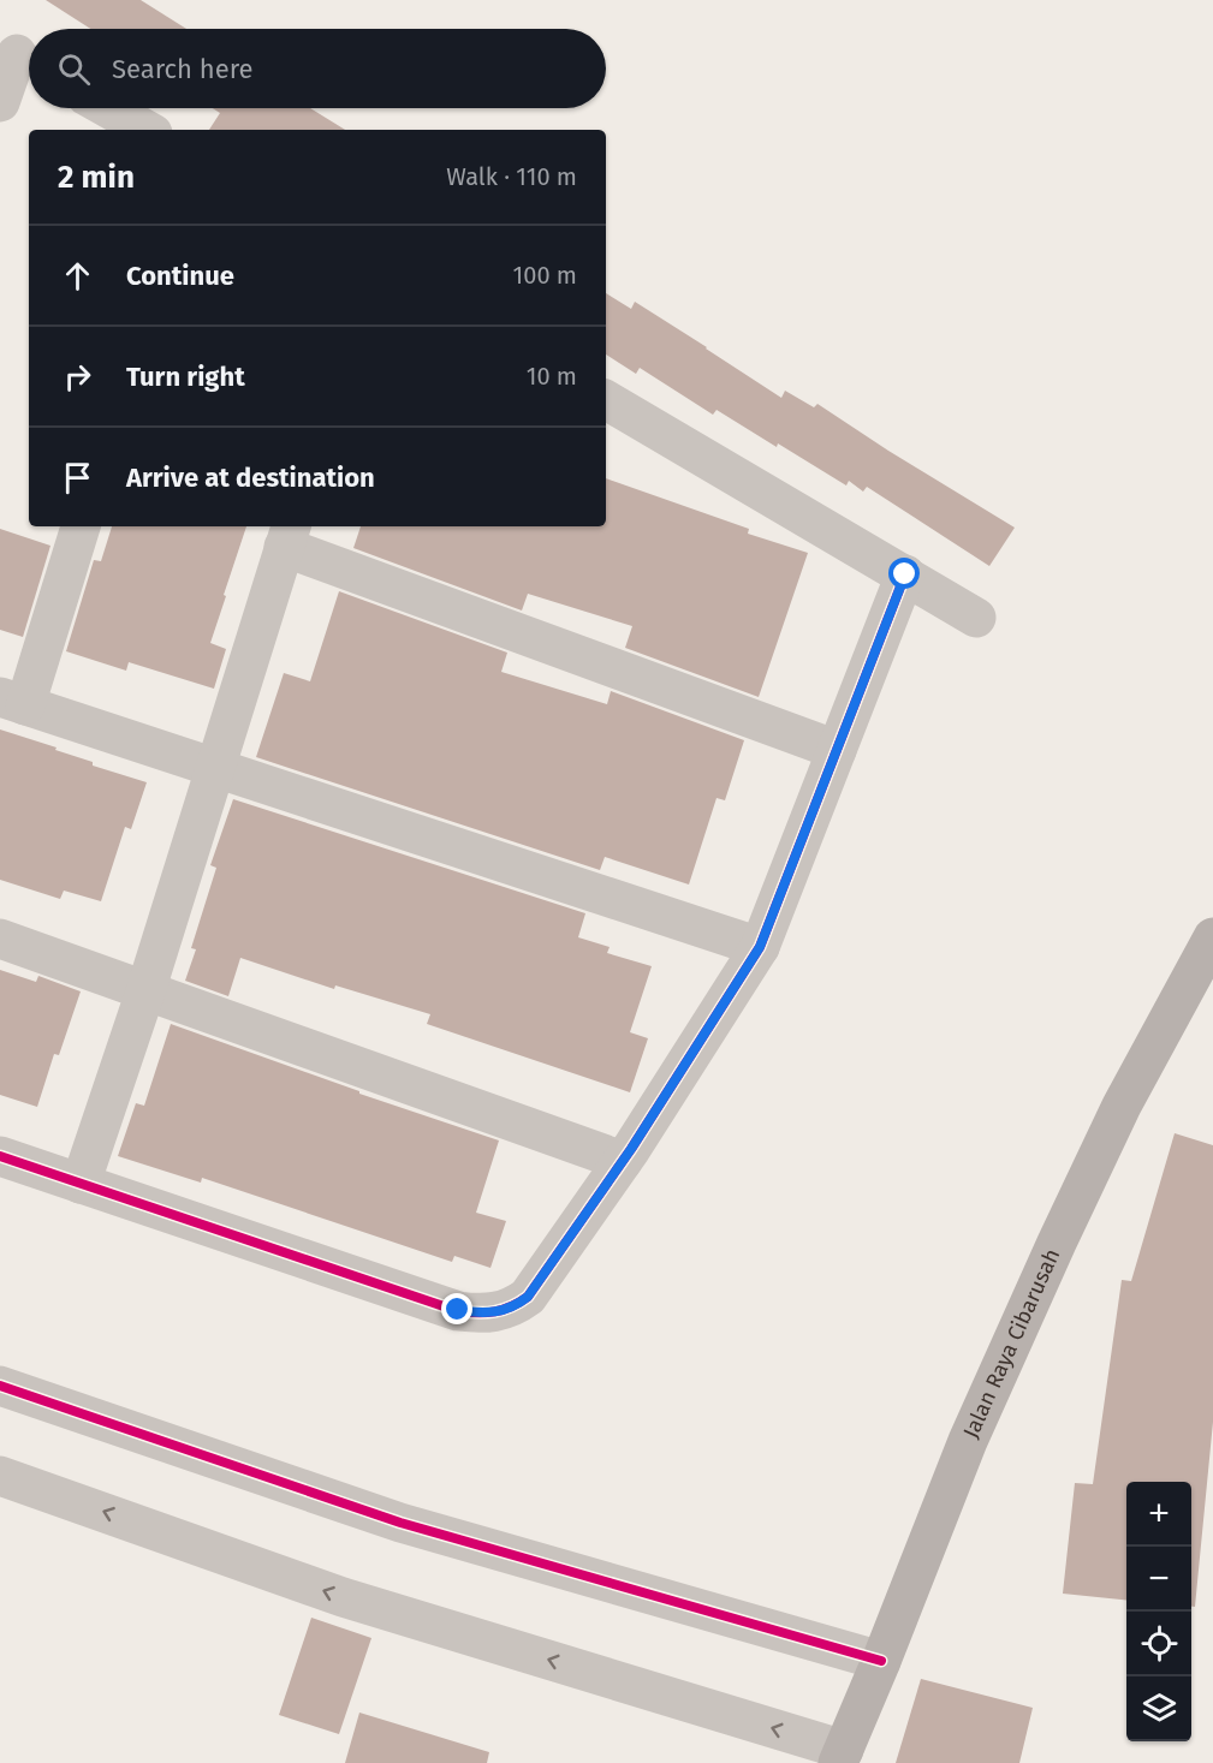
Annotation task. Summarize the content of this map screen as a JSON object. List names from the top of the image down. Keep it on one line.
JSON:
{"streets":{"main road":["Jalan Raya Cibarusah"]},"page":{"search":"Search here","heading":["2 min","Walk · 110 m"],"list":[["Continue","100 m"],["Turn right","10 m"],"Arrive at destination"],"map_buttons":["+","−"]}}
